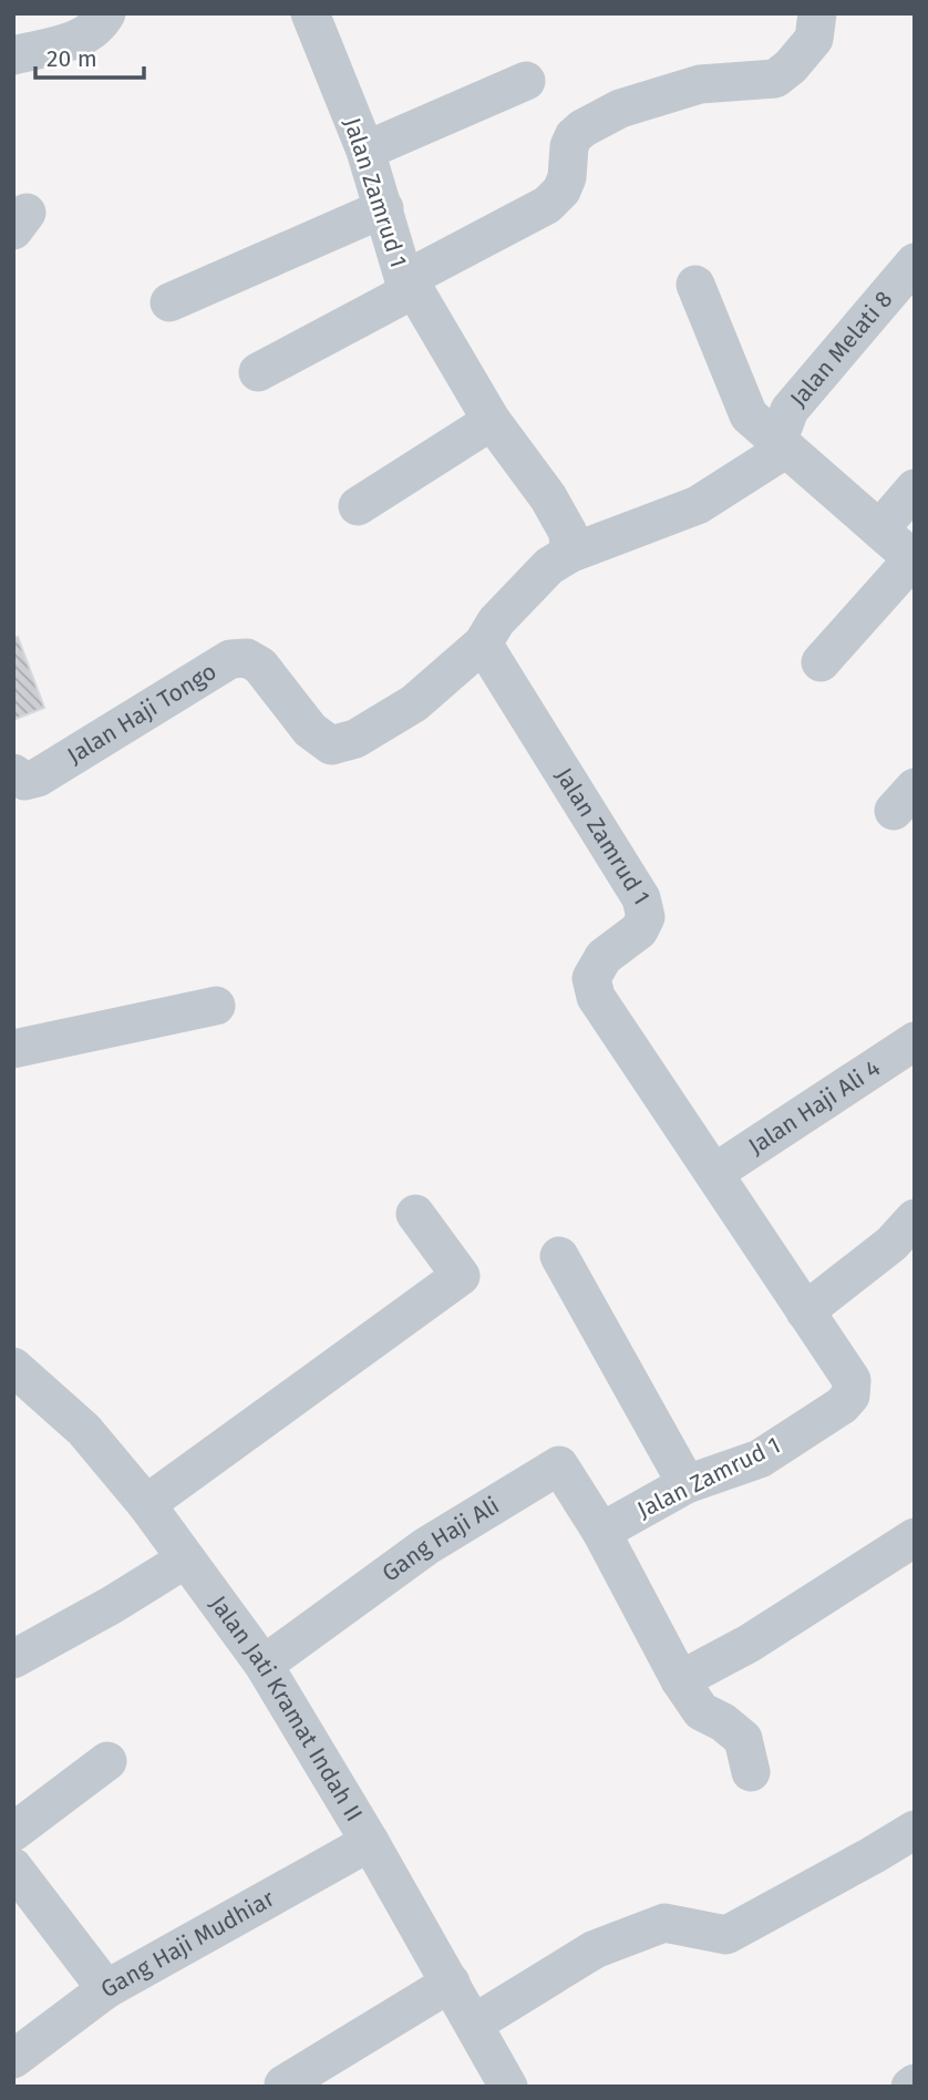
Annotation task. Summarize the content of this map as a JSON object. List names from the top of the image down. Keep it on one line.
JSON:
{"streets":{"street":["Jalan Zamrud 1","Jalan Melati 8","Jalan Haji Tongo","Jalan Haji Ali 4","Gang Haji Ali","Jalan Jati Kramat Indah II","Gang Haji Mudhiar"]},"crossings":[["Jalan Zamrud 1","Jalan Haji Tongo"],["Jalan Zamrud 1","Jalan Haji Ali 4"],["Jalan Zamrud 1","Gang Haji Ali"],["Gang Haji Ali","Jalan Jati Kramat Indah II"],["Jalan Jati Kramat Indah II","Gang Haji Mudhiar"]],"scale_bar":"20 m"}
